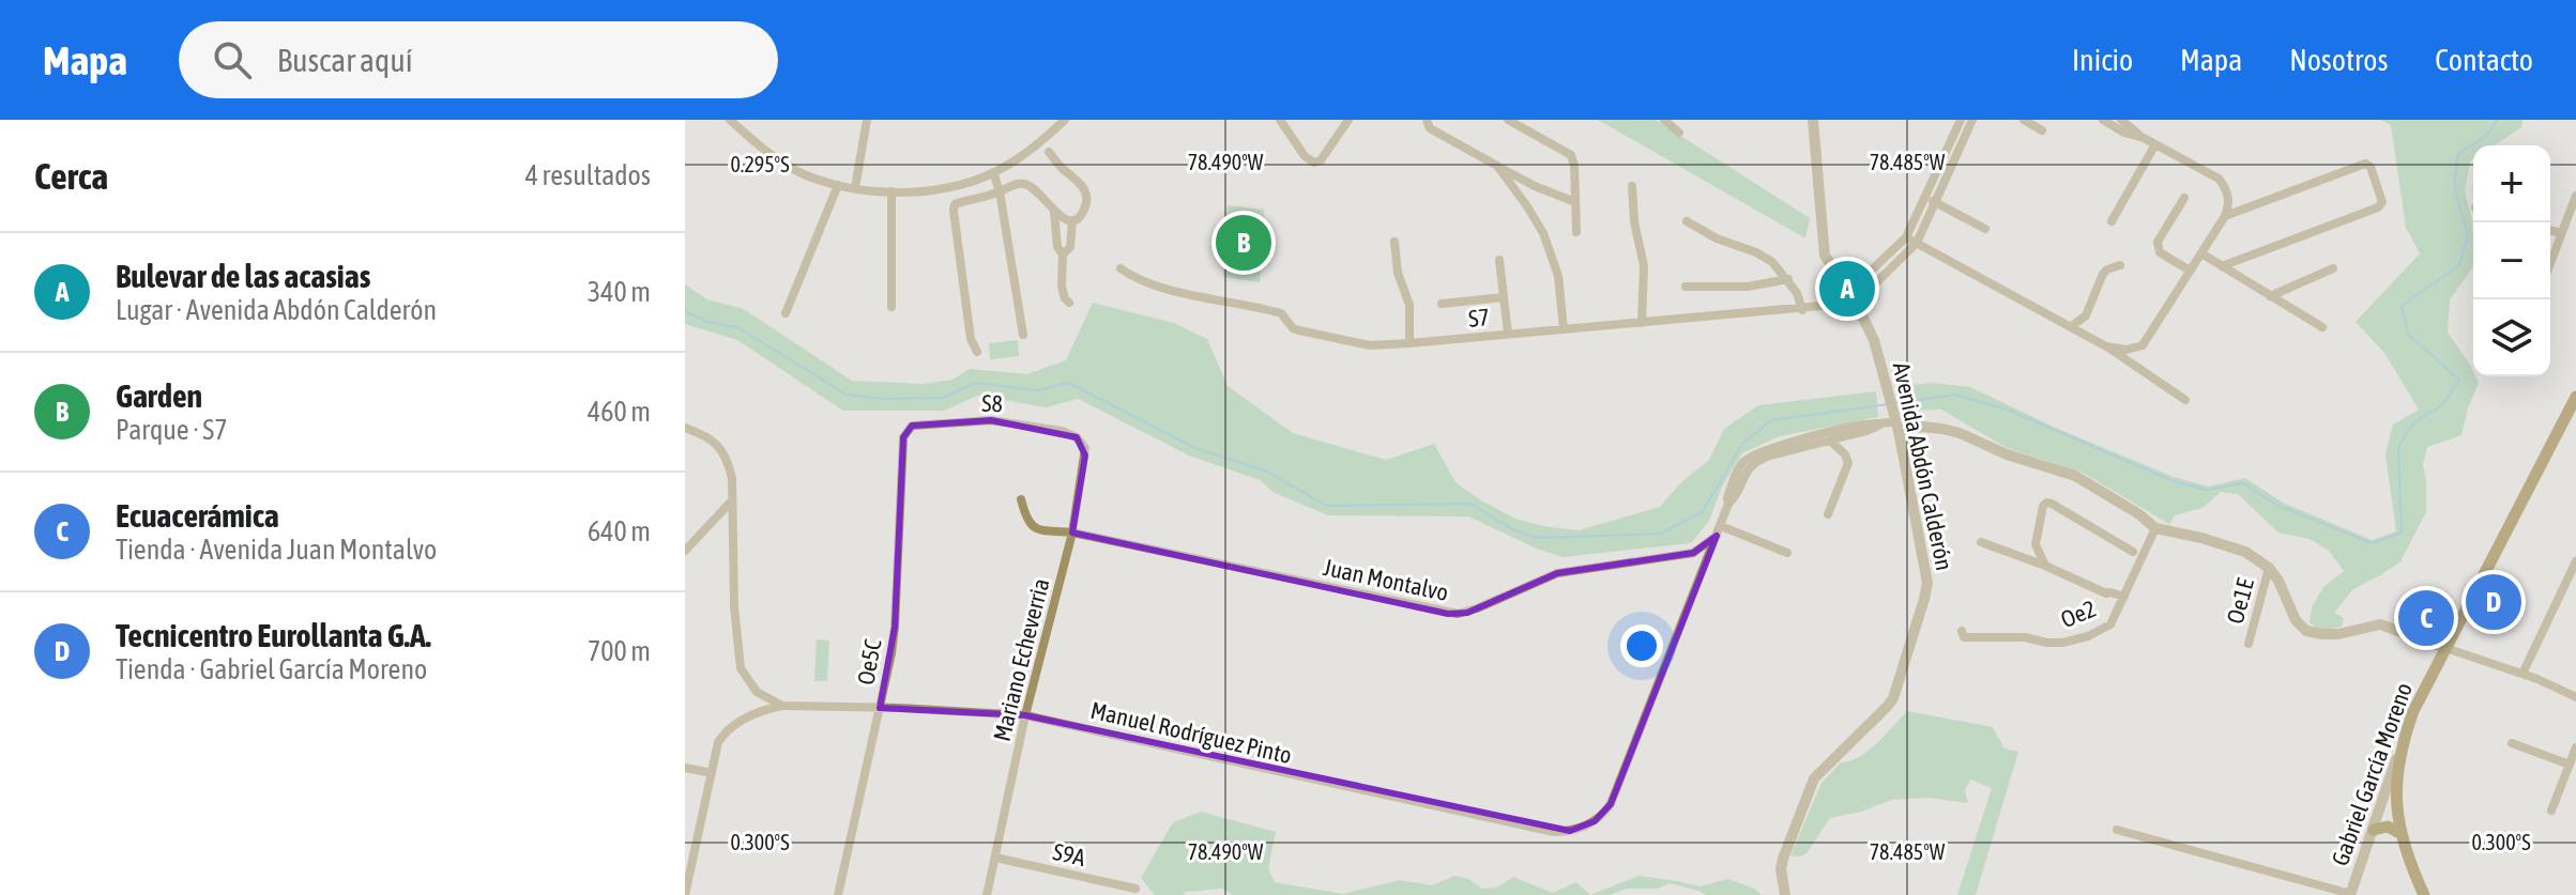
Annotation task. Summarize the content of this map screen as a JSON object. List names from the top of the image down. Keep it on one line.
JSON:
{"streets":{"main road":["Gabriel García Moreno"],"street":["S7","S8","Avenida Abdón Calderón","Juan Montalvo","Oe1E","Oe2","Mariano Echeverria","Oe5C","Manuel Rodríguez Pinto","S9A"]},"crossings":[["S7","Avenida Abdón Calderón"],["S8","Mariano Echeverria"],["S8","Oe5C"],["Juan Montalvo","Mariano Echeverria"],["Juan Montalvo","Manuel Rodríguez Pinto"],["Mariano Echeverria","Manuel Rodríguez Pinto"],["Mariano Echeverria","S9A"],["Oe5C","Manuel Rodríguez Pinto"]],"page":{"header":"Mapa","search":"Buscar aquí","nav":["Inicio","Mapa","Nosotros","Contacto"],"heading":["Cerca","4 resultados"],"map_buttons":["+","−"],"pins":["B","A","D","C"],"list":[{"mark":"A","name":"Bulevar de las acasias","note":"Lugar · Avenida Abdón Calderón","value":"340 m"},{"mark":"B","name":"Garden","note":"Parque · S7","value":"460 m"},{"mark":"C","name":"Ecuacerámica","note":"Tienda · Avenida Juan Montalvo","value":"640 m"},{"mark":"D","name":"Tecnicentro Eurollanta G.A.","note":"Tienda · Gabriel García Moreno","value":"700 m"}]},"coordinates":["78.490°W","78.485°W","0.295°S","0.300°S"]}
